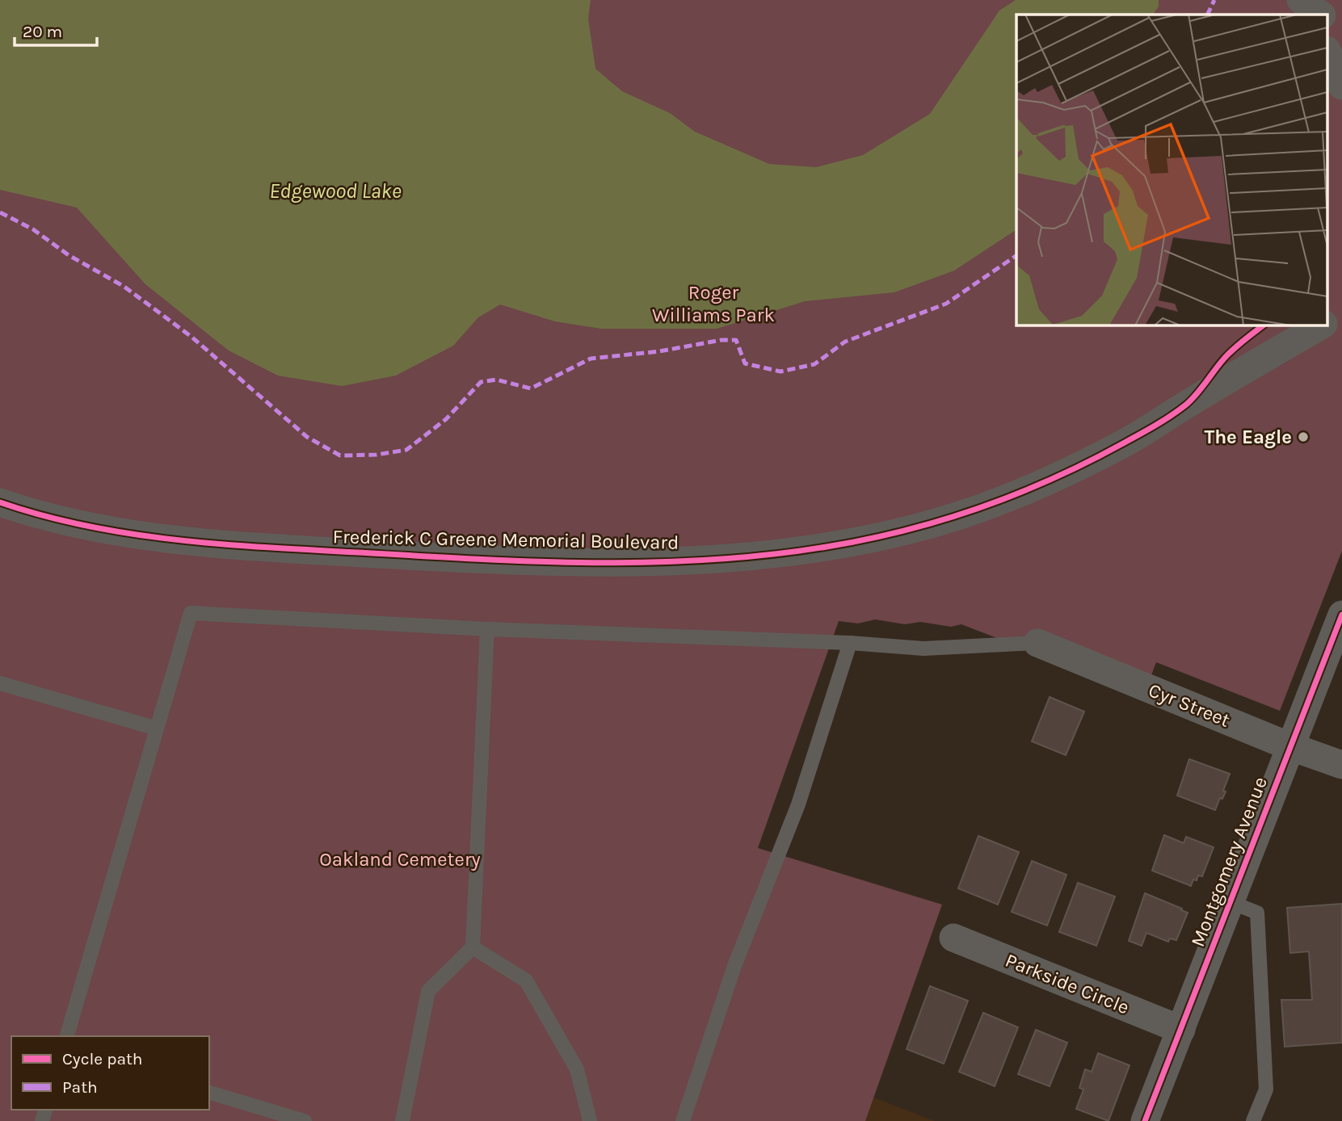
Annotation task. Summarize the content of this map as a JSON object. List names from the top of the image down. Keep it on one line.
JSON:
{"streets":{"street":["Frederick C Greene Memorial Boulevard","Cyr Street","Montgomery Avenue","Parkside Circle"]},"crossings":[["Cyr Street","Montgomery Avenue"],["Montgomery Avenue","Parkside Circle"]],"water":["Edgewood Lake"],"parks":["Roger Williams Park","Oakland Cemetery"],"places":["The Eagle"],"legend":["Cycle path","Path"],"scale_bar":"20 m"}
